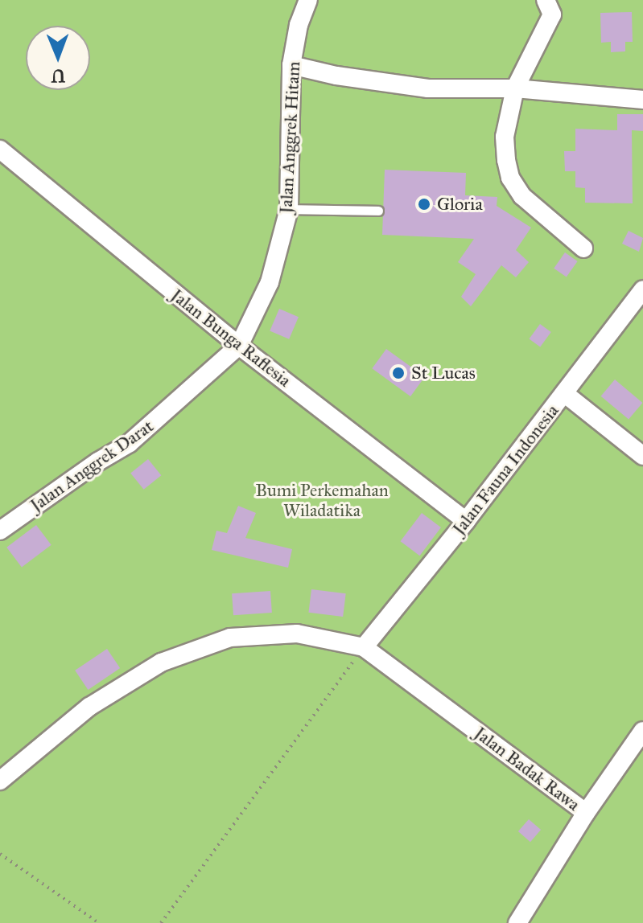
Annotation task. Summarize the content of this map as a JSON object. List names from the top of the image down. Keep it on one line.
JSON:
{"streets":{"street":["Jalan Anggrek Hitam","Jalan Bunga Raflesia","Jalan Anggrek Darat","Jalan Fauna Indonesia","Jalan Badak Rawa"]},"crossings":[["Jalan Anggrek Hitam","Jalan Bunga Raflesia"],["Jalan Anggrek Hitam","Jalan Anggrek Darat"],["Jalan Bunga Raflesia","Jalan Anggrek Darat"],["Jalan Bunga Raflesia","Jalan Fauna Indonesia"],["Jalan Fauna Indonesia","Jalan Badak Rawa"]],"parks":["Bumi Perkemahan Wiladatika"],"places":["Gloria","St Lucas"],"north":"bottom"}
